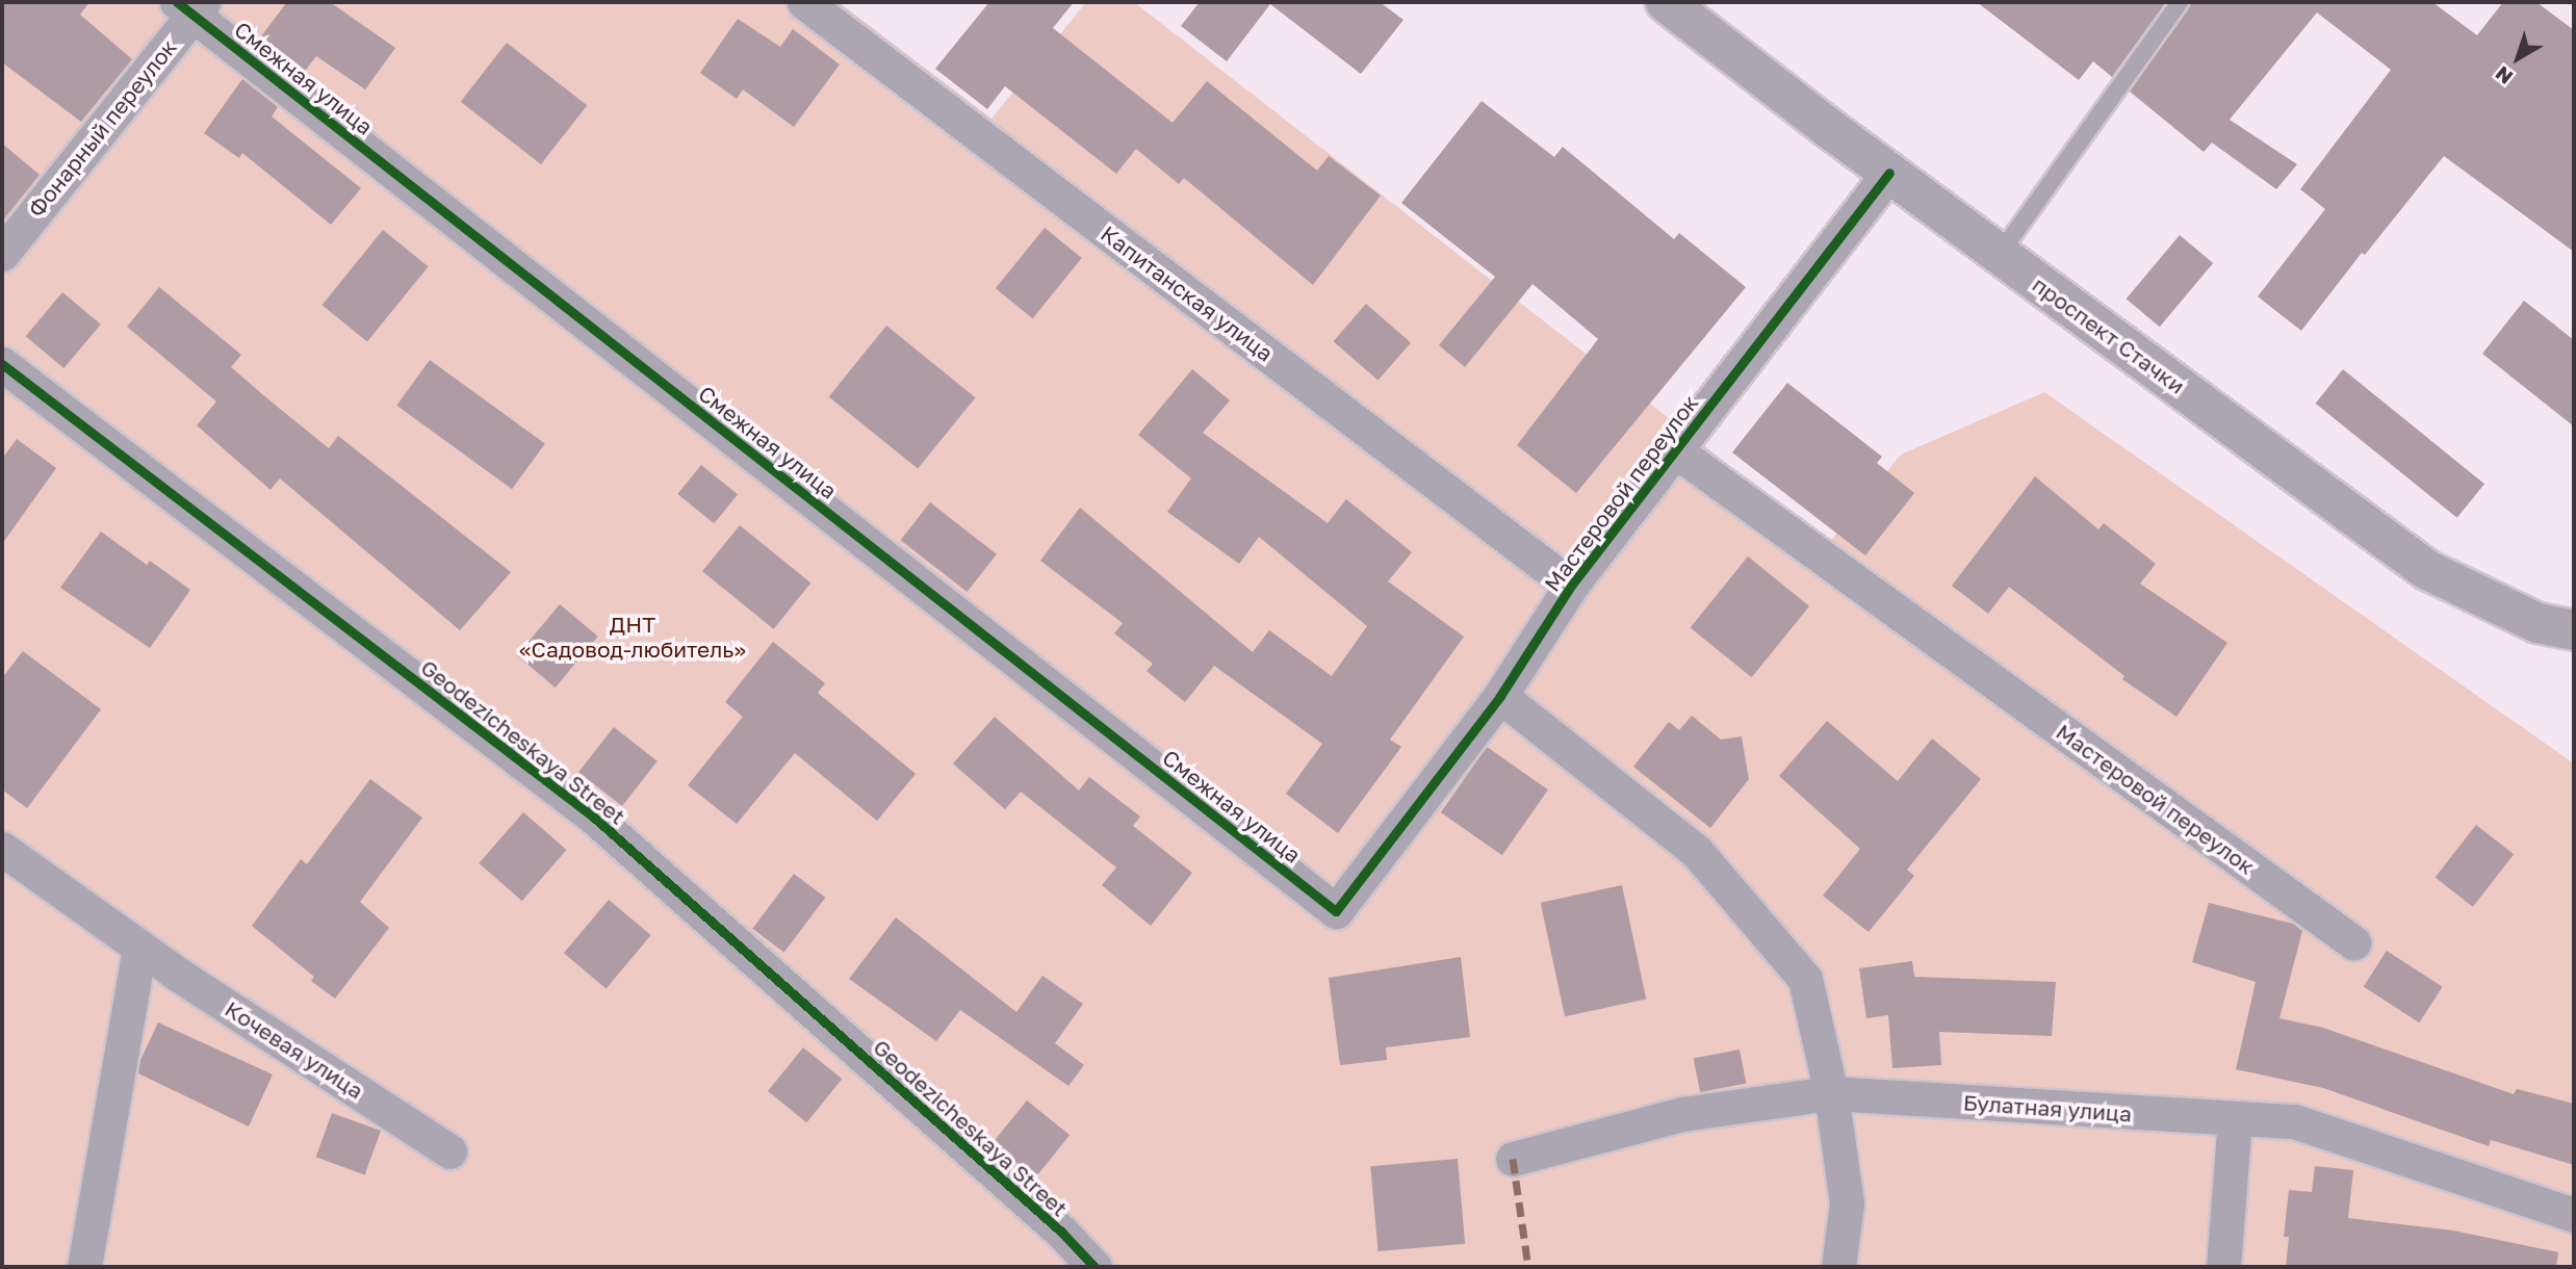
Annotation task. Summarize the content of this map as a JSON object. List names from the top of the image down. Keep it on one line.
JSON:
{"streets":{"street":["Смежная улица","Фонарный переулок","Капитанская улица","проспект Стачки","Мастеровой переулок","Geodezicheskaya Street","Кочевая улица","Булатная улица"]},"crossings":[["Смежная улица","Фонарный переулок"],["Смежная улица","Мастеровой переулок"],["Капитанская улица","Мастеровой переулок"],["проспект Стачки","Мастеровой переулок"]],"parks":["ДНТ «Садовод-любитель»"],"north":"bottom left"}
